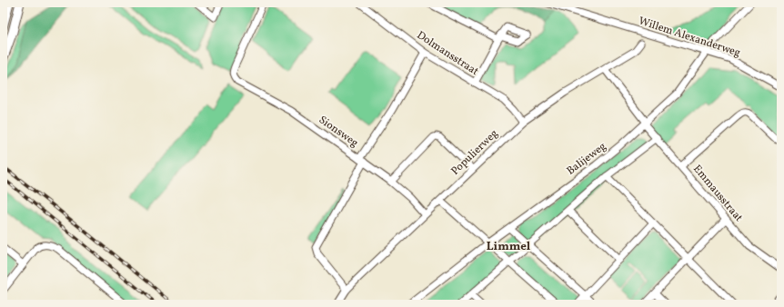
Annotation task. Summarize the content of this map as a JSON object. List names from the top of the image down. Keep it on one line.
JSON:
{"streets":{"street":["Willem Alexanderweg","Dolmansstraat","Sionsweg","Populierweg","Balijeweg","Emmausstraat"]},"crossings":[["Willem Alexanderweg","Balijeweg"],["Dolmansstraat","Populierweg"],["Sionsweg","Populierweg"],["Populierweg","Emmausstraat"],["Balijeweg","Emmausstraat"]],"districts":["Limmel"]}
